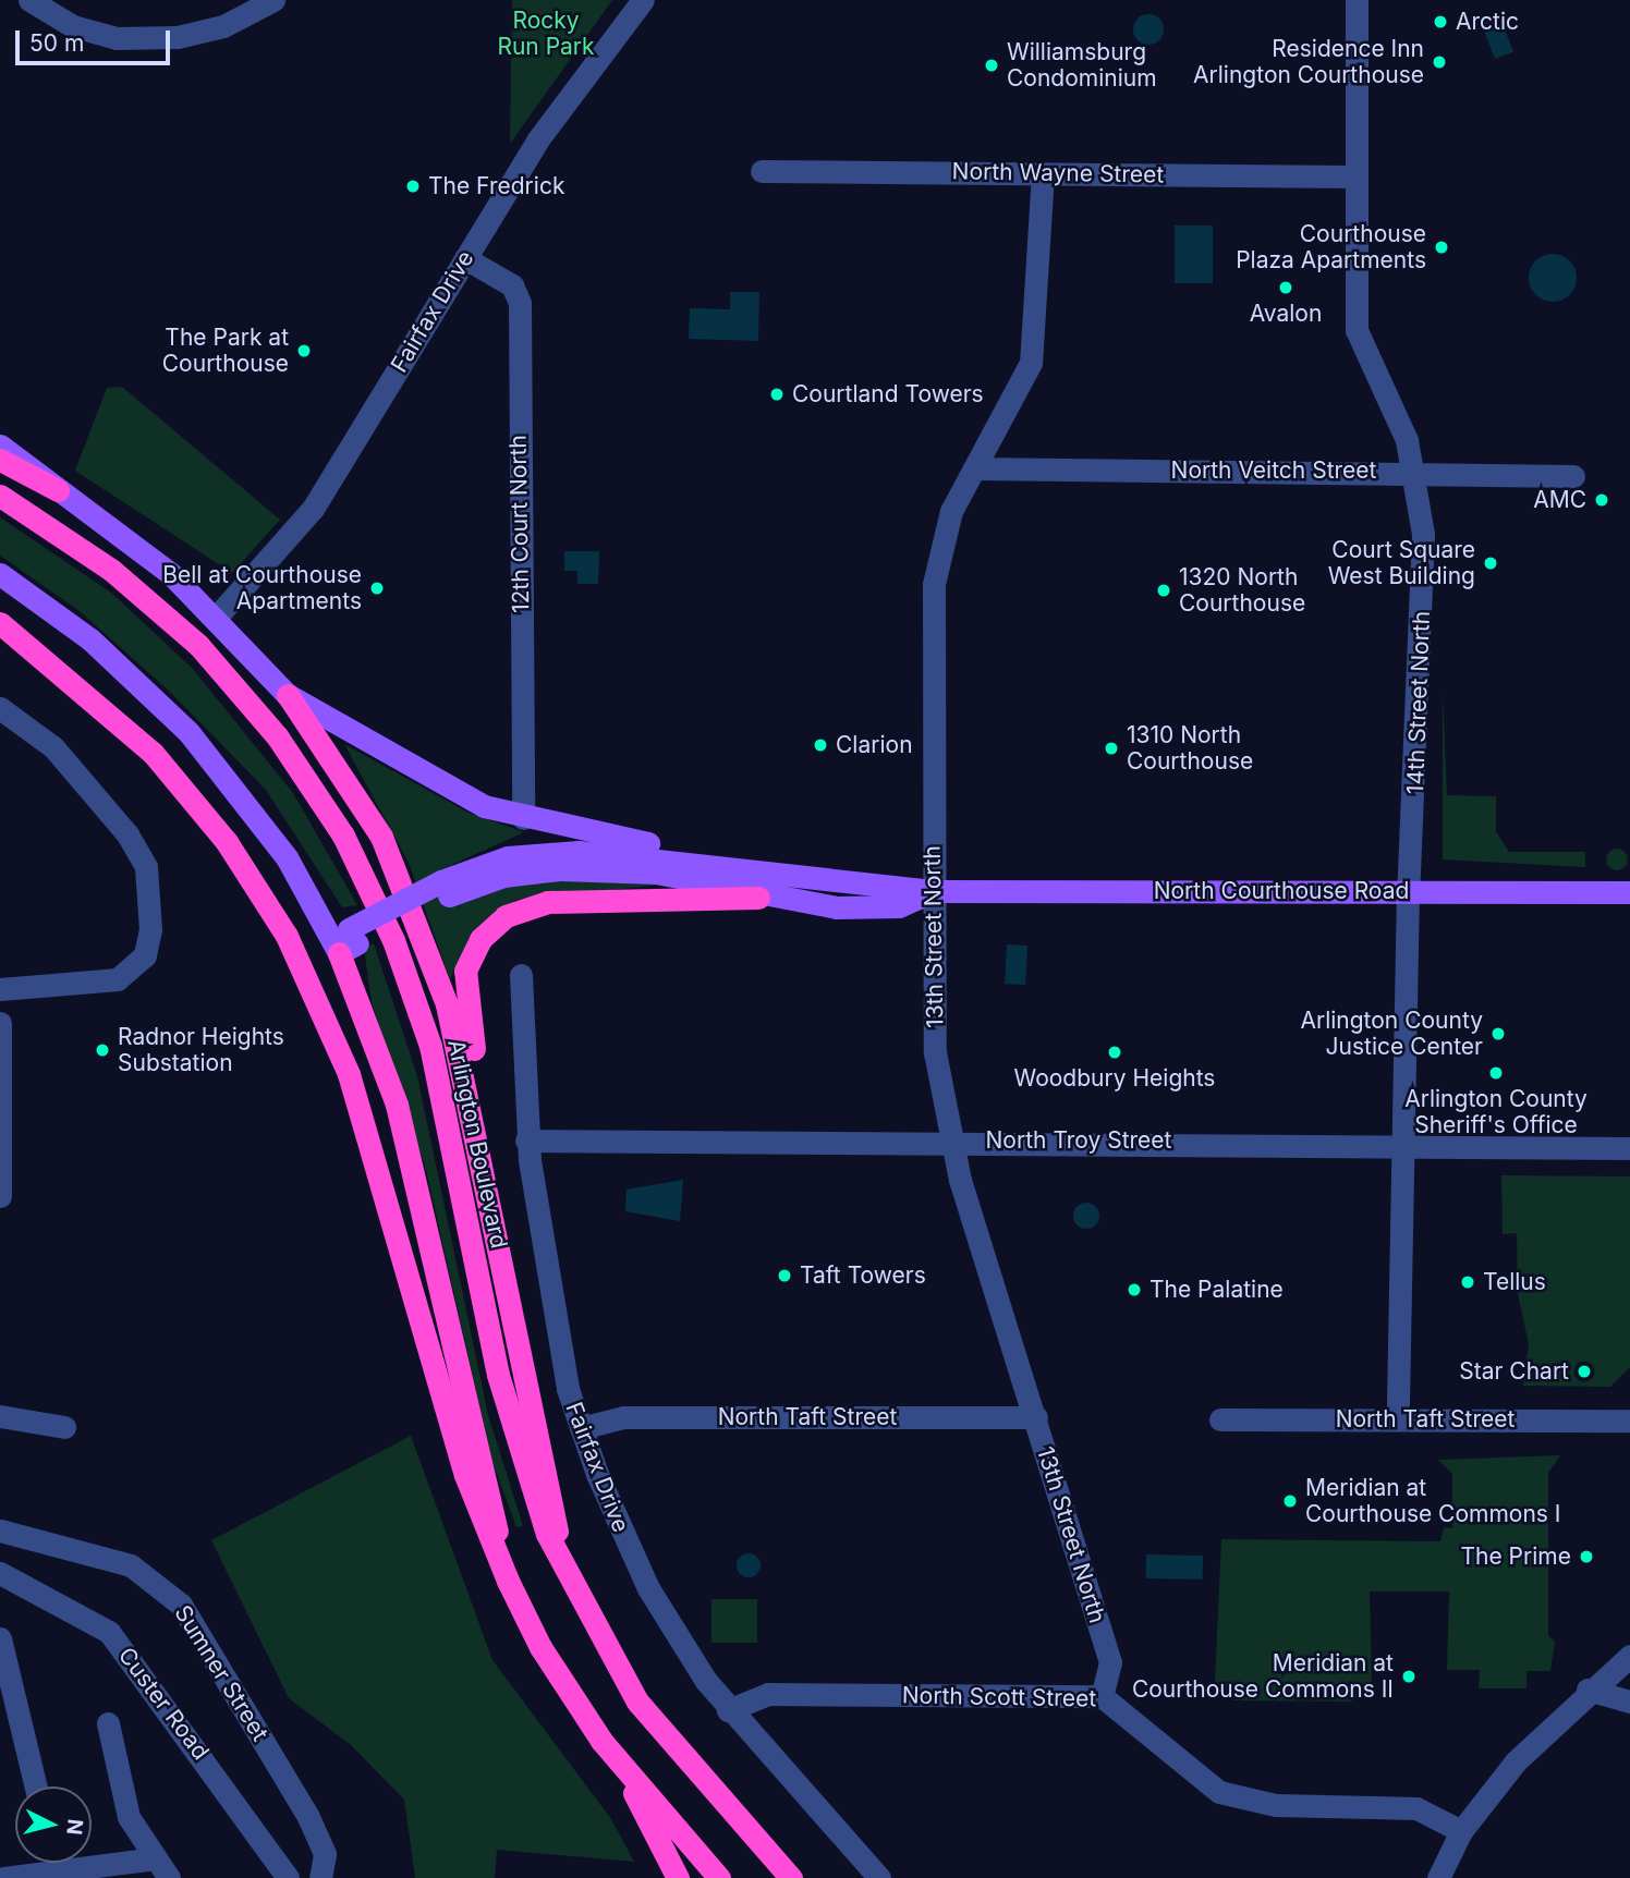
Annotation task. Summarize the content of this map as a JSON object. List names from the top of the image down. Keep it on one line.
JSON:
{"streets":{"highway":["Arlington Boulevard"],"main road":["North Courthouse Road"],"street":["North Wayne Street","Fairfax Drive","North Veitch Street","12th Court North","14th Street North","13th Street North","North Troy Street","North Taft Street","Sumner Street","North Scott Street","Custer Road"]},"crossings":[["North Wayne Street","14th Street North"],["North Wayne Street","13th Street North"],["Fairfax Drive","12th Court North"],["Fairfax Drive","North Troy Street"],["Fairfax Drive","North Taft Street"],["Fairfax Drive","North Scott Street"],["North Veitch Street","14th Street North"],["North Veitch Street","13th Street North"],["14th Street North","North Courthouse Road"],["14th Street North","North Troy Street"],["14th Street North","North Taft Street"],["North Courthouse Road","13th Street North"],["13th Street North","North Troy Street"],["13th Street North","North Taft Street"],["13th Street North","North Scott Street"]],"parks":["Rocky Run Park"],"places":["Arctic","Residence Inn Arlington Courthouse","Williamsburg Condominium","The Fredrick","Courthouse Plaza Apartments","Avalon","The Park at Courthouse","Courtland Towers","AMC","Court Square West Building","Bell at Courthouse Apartments","1320 North Courthouse","Clarion","1310 North Courthouse","Arlington County Justice Center","Radnor Heights Substation","Woodbury Heights","Arlington County Sheriff's Office","Taft Towers","Tellus","The Palatine","Star Chart","Meridian at Courthouse Commons I","The Prime","Meridian at Courthouse Commons II"],"scale_bar":"50 m","north":"right"}
